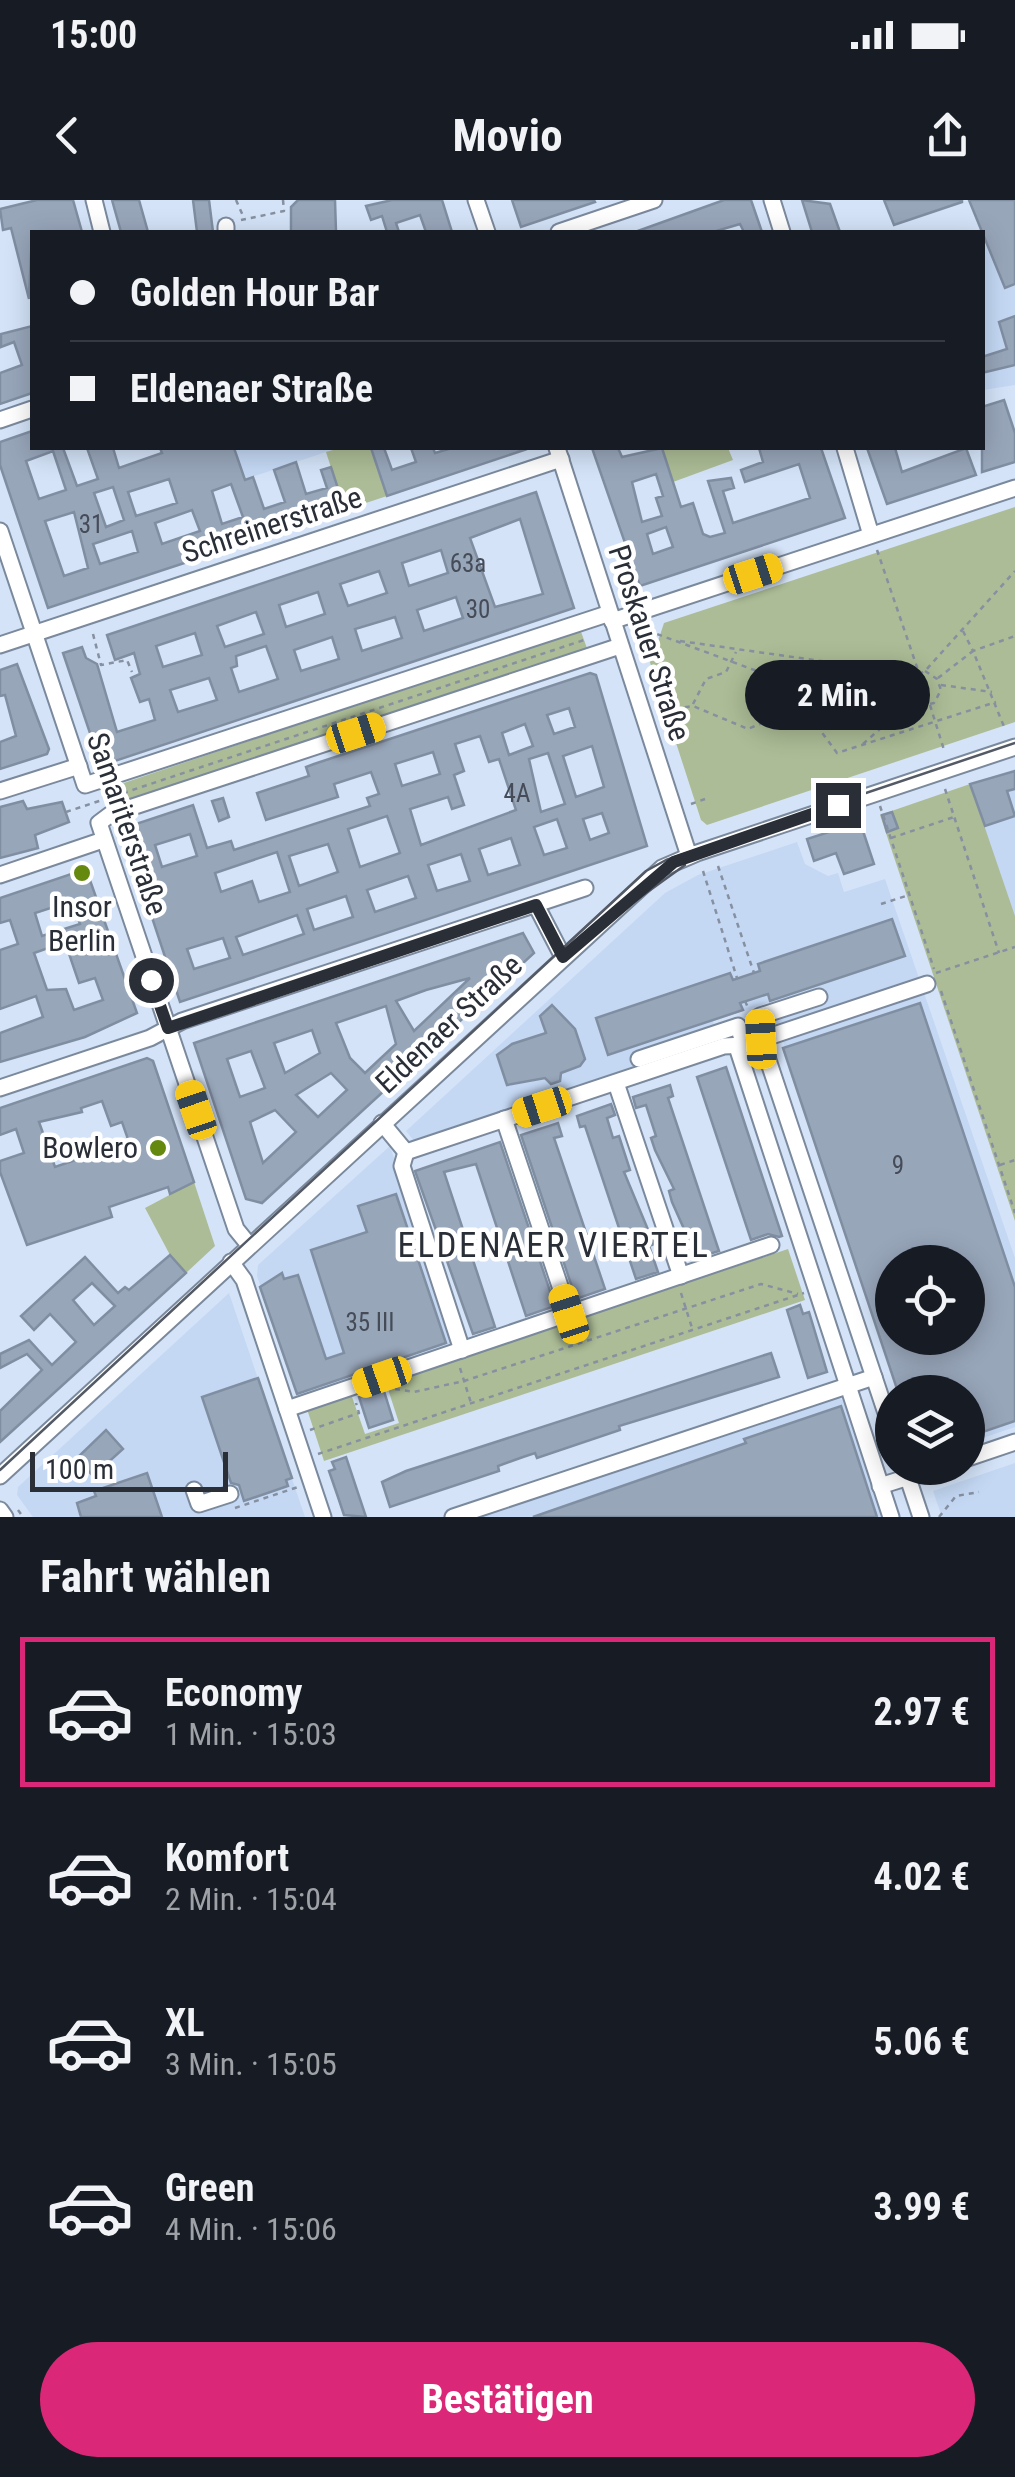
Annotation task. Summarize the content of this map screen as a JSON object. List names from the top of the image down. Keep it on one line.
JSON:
{"streets":{"street":["Schreinerstraße","Proskauer Straße","Samariterstraße","Eldenaer Straße"]},"crossings":[["Schreinerstraße","Proskauer Straße"],["Schreinerstraße","Samariterstraße"],["Proskauer Straße","Eldenaer Straße"],["Samariterstraße","Eldenaer Straße"]],"districts":["ELDENAER VIERTEL"],"places":["Insor Berlin","Bowlero"],"house_numbers":["31","63a","30","4A","9","35 III"],"scale_bar":"100 m","page":{"status":"15:00","header":"Movio","banner":["Golden Hour Bar","Eldenaer Straße"],"bubble":"2 Min.","scale":"100 m","heading":"Fahrt wählen","list":[{"name":"Economy","note":"1 Min. · 15:03","value":"2.97 €"},{"name":"Komfort","note":"2 Min. · 15:04","value":"4.02 €"},{"name":"XL","note":"3 Min. · 15:05","value":"5.06 €"},{"name":"Green","note":"4 Min. · 15:06","value":"3.99 €"}],"buttons":"Bestätigen"}}
